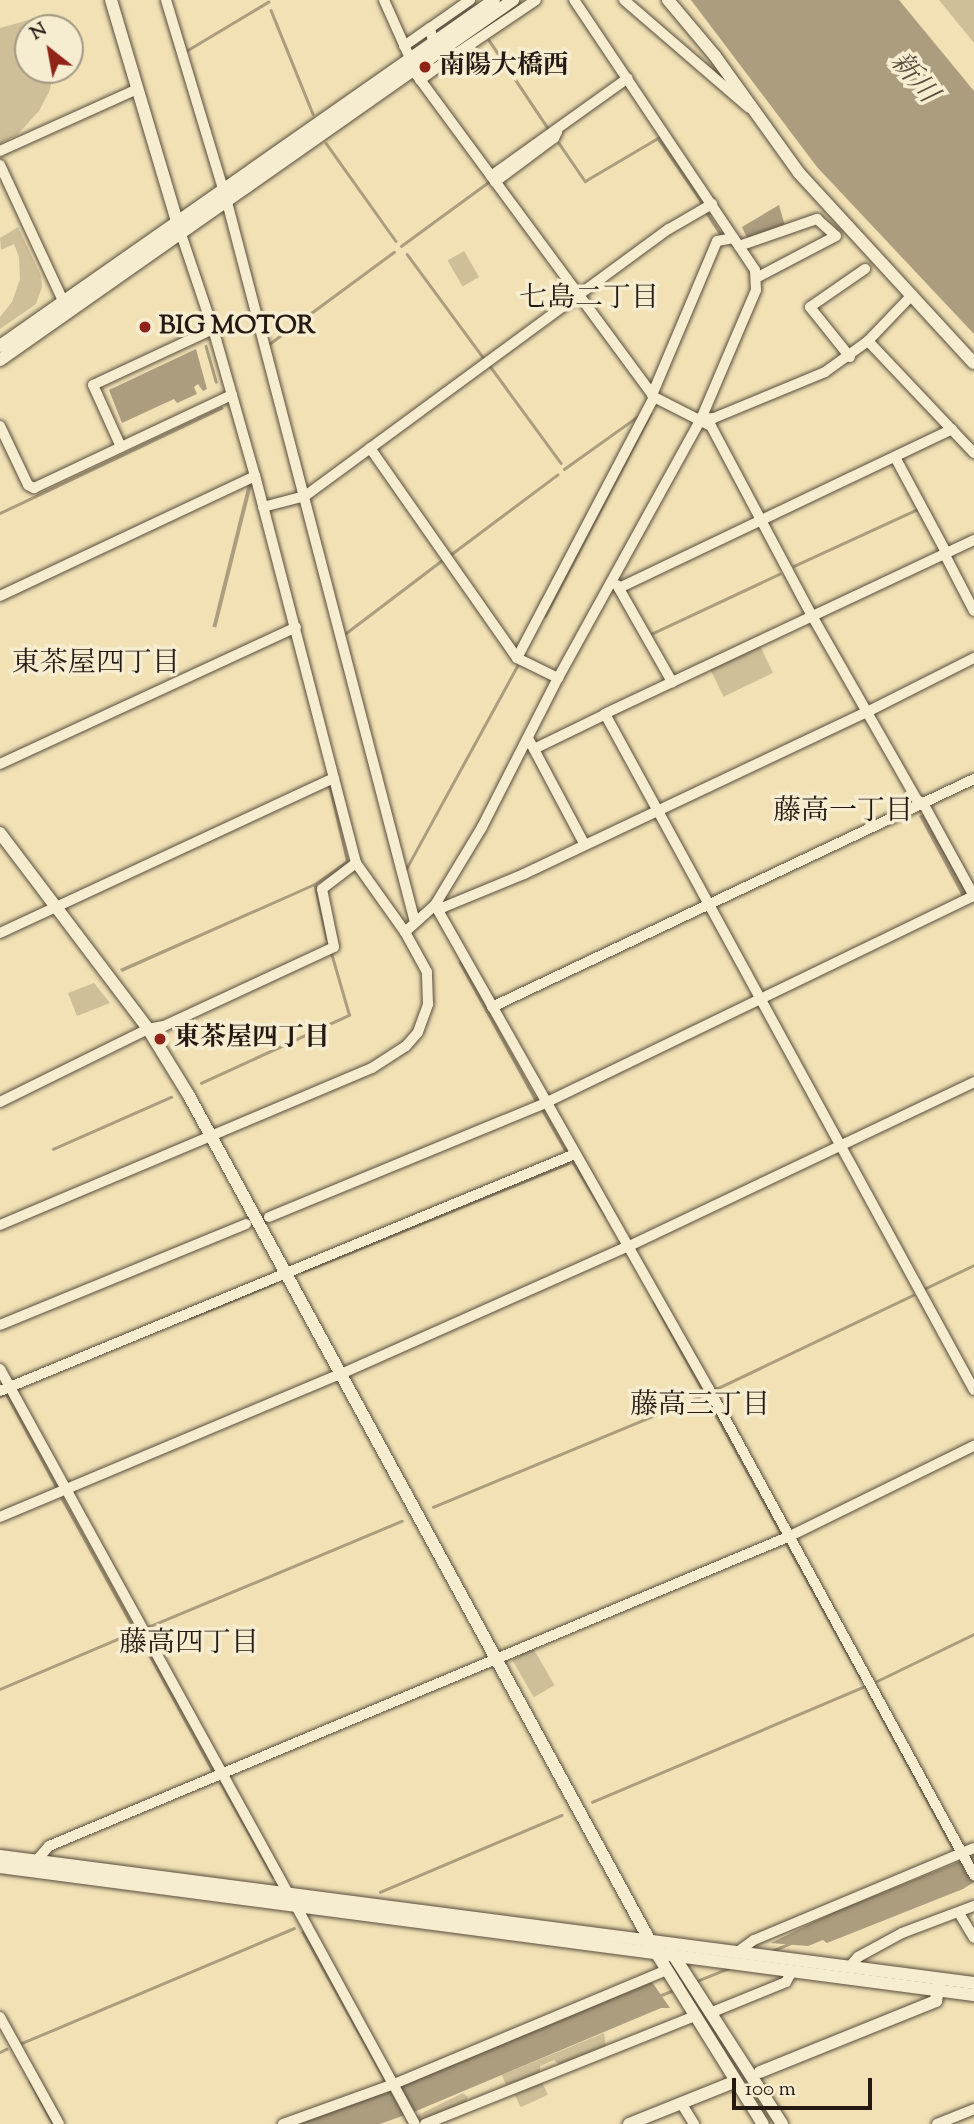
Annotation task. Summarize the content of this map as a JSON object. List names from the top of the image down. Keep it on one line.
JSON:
{"districts":["七島二丁目","東茶屋四丁目","藤高一丁目","藤高三丁目","藤高四丁目"],"water":["新川"],"places":["南陽大橋西","BIG MOTOR","東茶屋四丁目"],"scale_bar":"100 m","north":"top left"}
